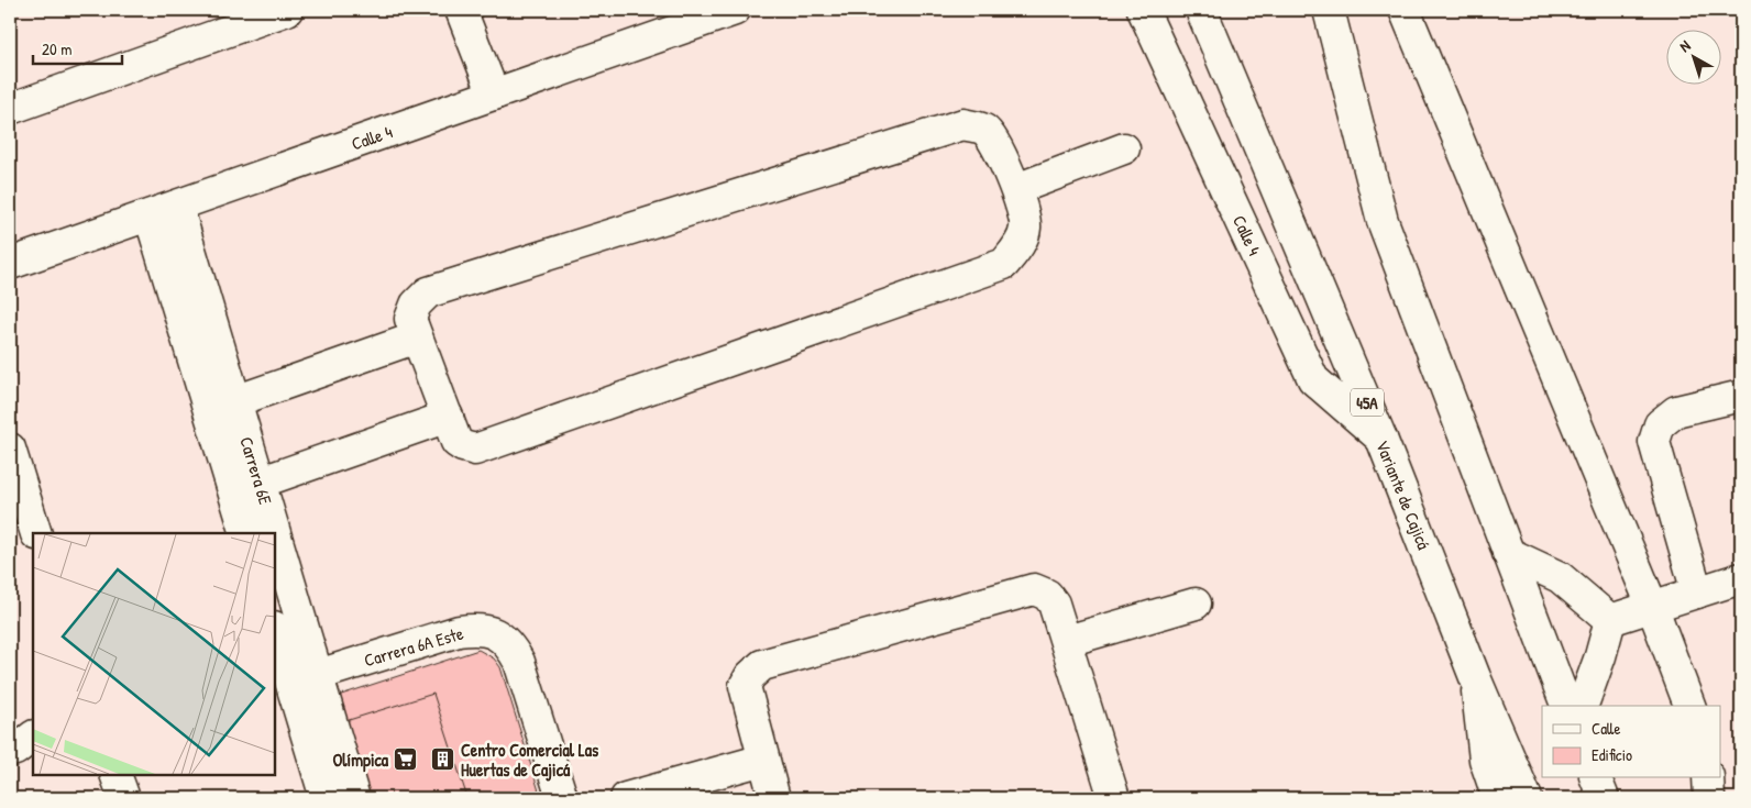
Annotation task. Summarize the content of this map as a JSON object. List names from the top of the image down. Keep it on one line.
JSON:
{"streets":{"main road":["Calle 4","45A","Carrera 6E","Variante de Cajicá","Carrera 6A Este"]},"crossings":[["Calle 4","Carrera 6E"],["Calle 4","Variante de Cajicá"],["Carrera 6E","Carrera 6A Este"]],"places":{"supermarket":["Olímpica"],"building":["Centro Comercial Las Huertas de Cajicá"]},"legend":["Calle","Edificio"],"scale_bar":"20 m","north":"top left"}
